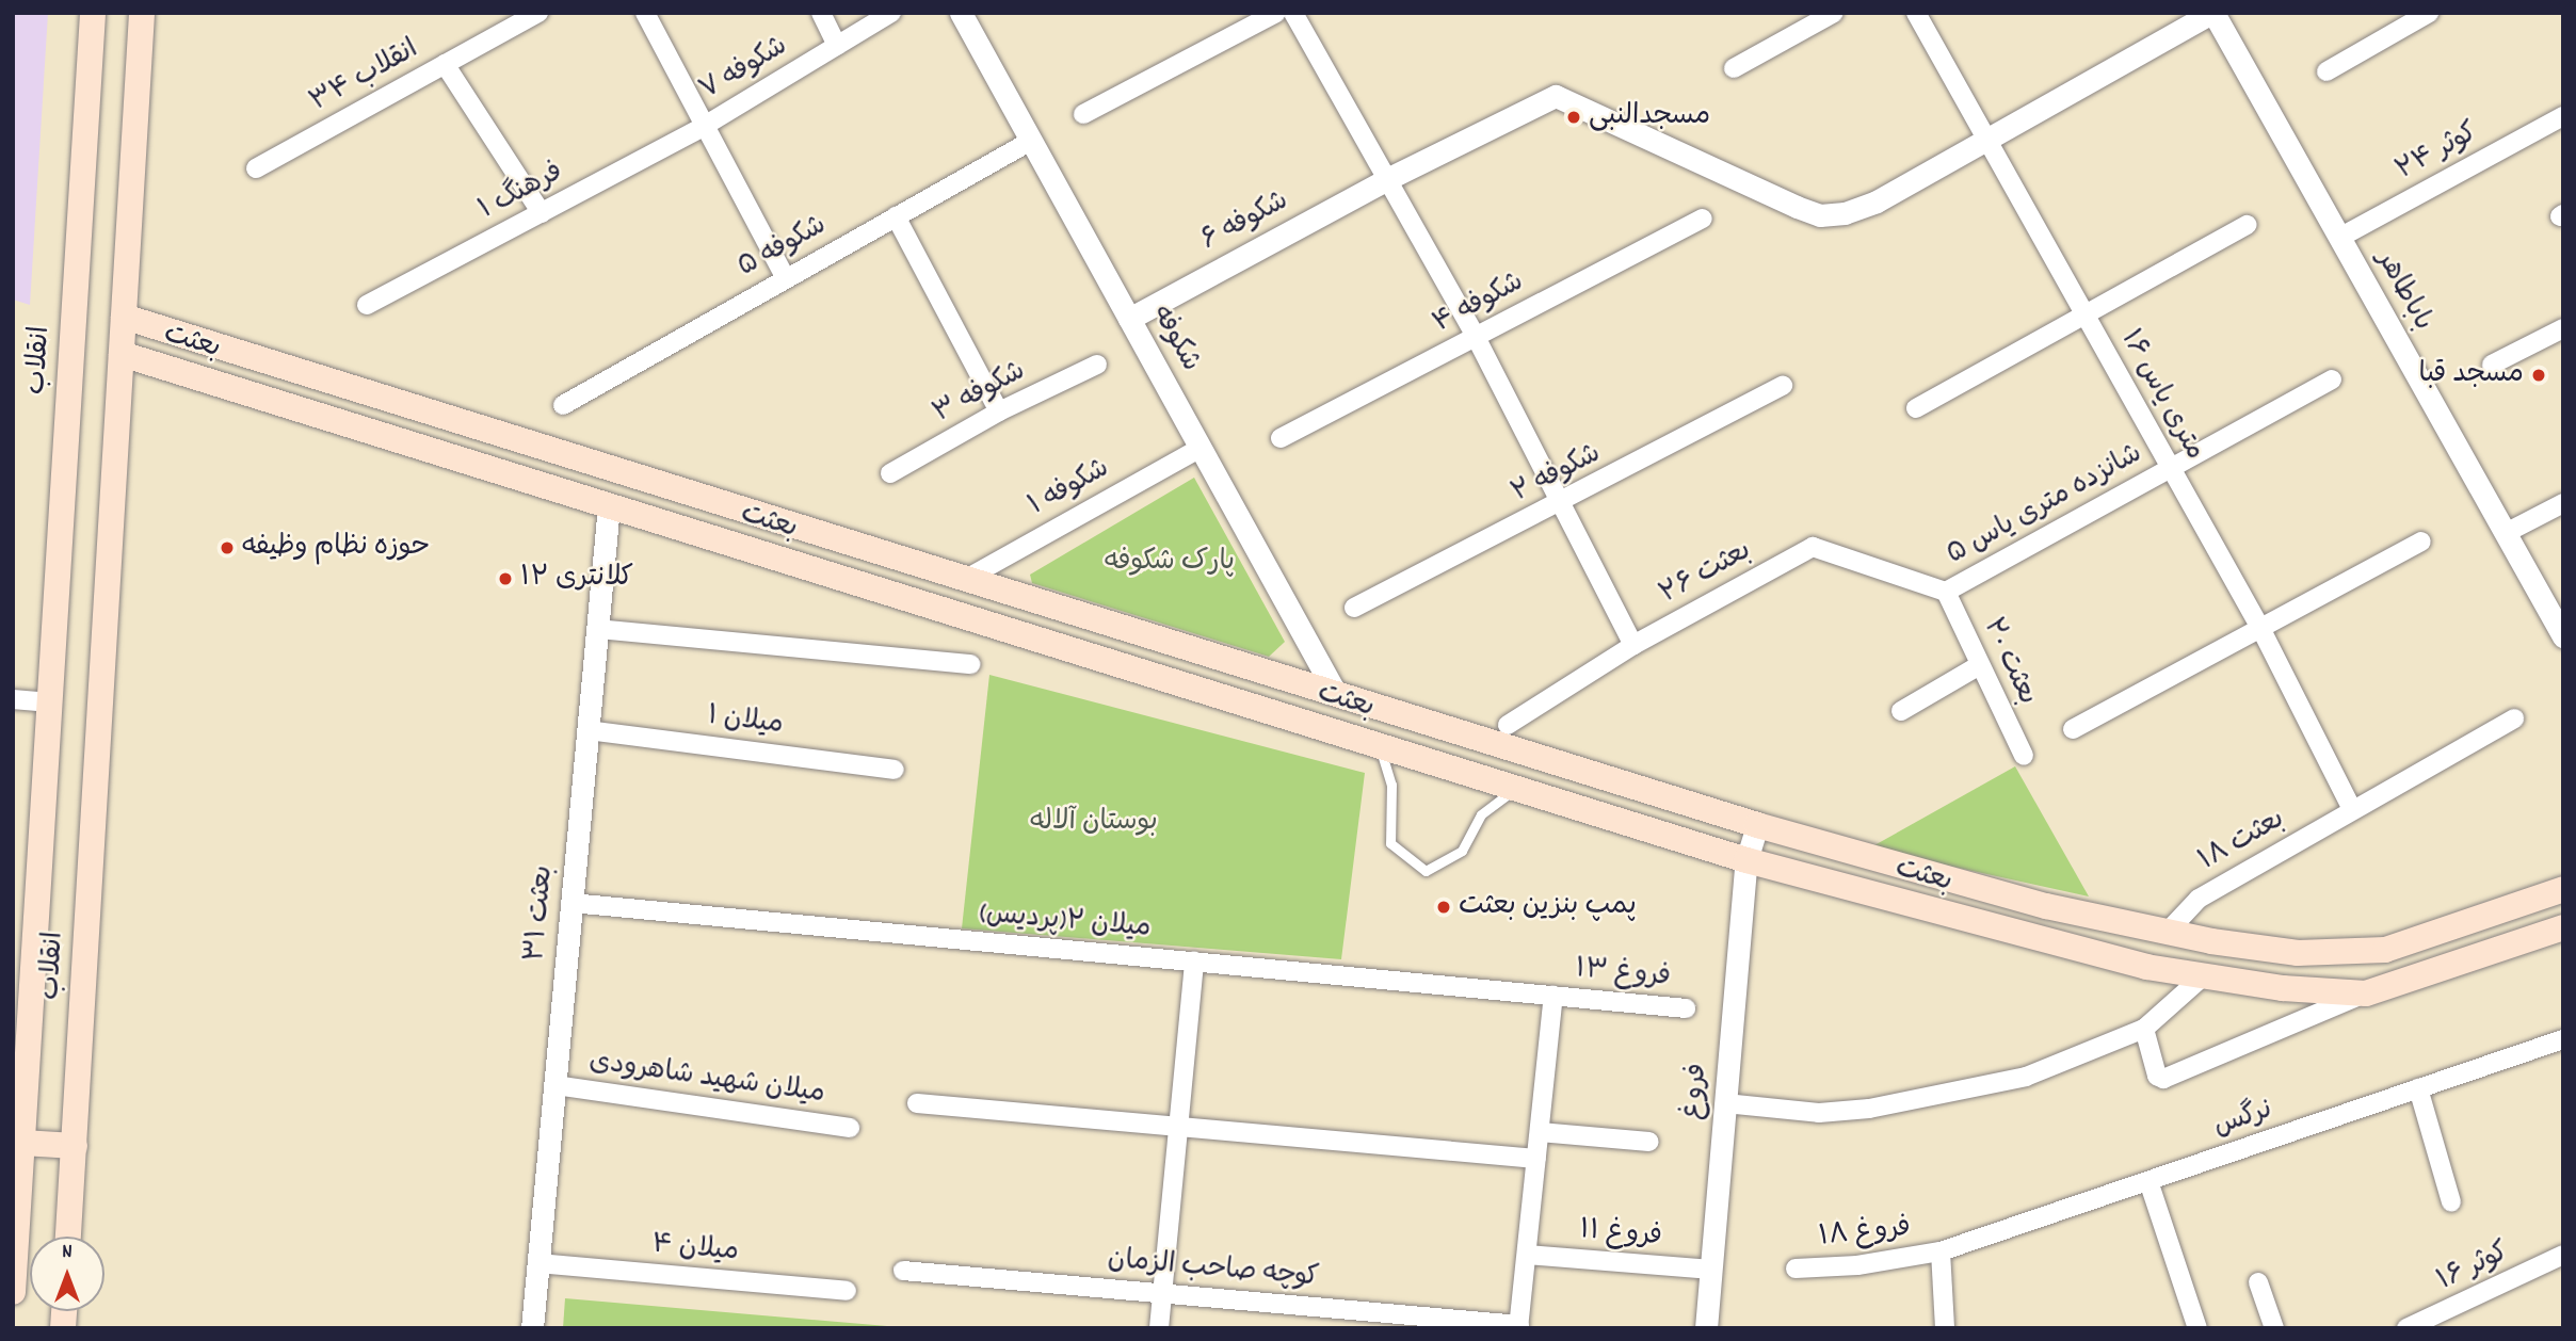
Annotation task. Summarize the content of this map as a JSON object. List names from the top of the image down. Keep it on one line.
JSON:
{"streets":{"main road":["بعثت","انقلاب"],"street":["شکوفه ۷","انقلاب ۳۴","کوثر ۲۴","فرهنگ ۱","شکوفه ۶","شکوفه ۵","باباطاهر","شکوفه ۴","شکوفه","شکوفه ۳","۱۶ متری یاس","شکوفه ۲","شکوفه ۱","شانزده متری یاس ۵","بعثت ۲۶","بعثت ۲۰","میلان ۱","بعثت ۱۸","بعثت ۳۱","میلان ۲(پردیس)","فروغ ۱۳","میلان شهید شاهرودی","فروغ","نرگس","فروغ ۱۸","فروغ ۱۱","میلان ۴","کوثر ۱۶","کوچه صاحب الزمان"]},"crossings":[["شکوفه ۷","فرهنگ ۱"],["کوثر ۲۴","باباطاهر"],["شکوفه ۶","شکوفه"],["شکوفه ۶","۱۶ متری یاس"],["شکوفه ۵","شکوفه"],["شکوفه","بعثت"],["شکوفه","شکوفه ۱"],["بعثت","انقلاب"],["بعثت","شکوفه ۱"],["بعثت","بعثت ۱۸"],["بعثت","بعثت ۳۱"],["بعثت","فروغ"],["۱۶ متری یاس","شانزده متری یاس ۵"],["۱۶ متری یاس","بعثت ۱۸"],["شانزده متری یاس ۵","بعثت ۲۶"],["شانزده متری یاس ۵","بعثت ۲۰"],["بعثت ۲۶","بعثت ۲۰"],["میلان ۱","بعثت ۳۱"],["بعثت ۳۱","میلان ۲(پردیس)"],["بعثت ۳۱","میلان شهید شاهرودی"],["بعثت ۳۱","میلان ۴"],["میلان ۲(پردیس)","فروغ ۱۳"],["فروغ","فروغ ۱۱"],["نرگس","فروغ ۱۸"]],"parks":["پارک شکوفه","بوستان آلاله"],"places":["مسجدالنبی","مسجد قبا","حوزه نظام وظیفه","کلانتری ۱۲","پمپ بنزین بعثت"],"north":"top"}
